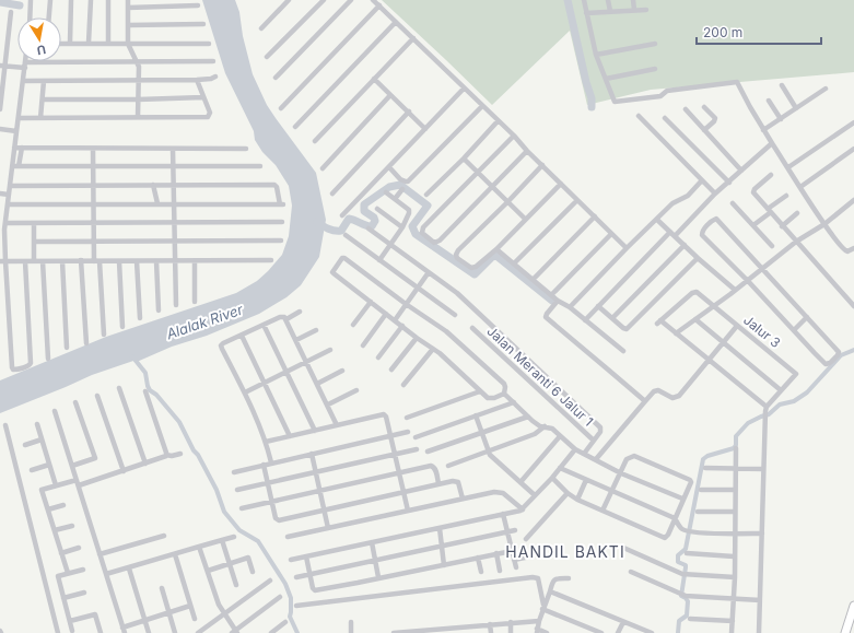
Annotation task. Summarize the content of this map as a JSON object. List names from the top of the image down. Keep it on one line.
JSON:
{"streets":{"street":["Jalur 3","Jalan Meranti 6 Jalur 1"]},"districts":["HANDIL BAKTI"],"water":["Alalak River"],"scale_bar":"200 m","north":"bottom"}
